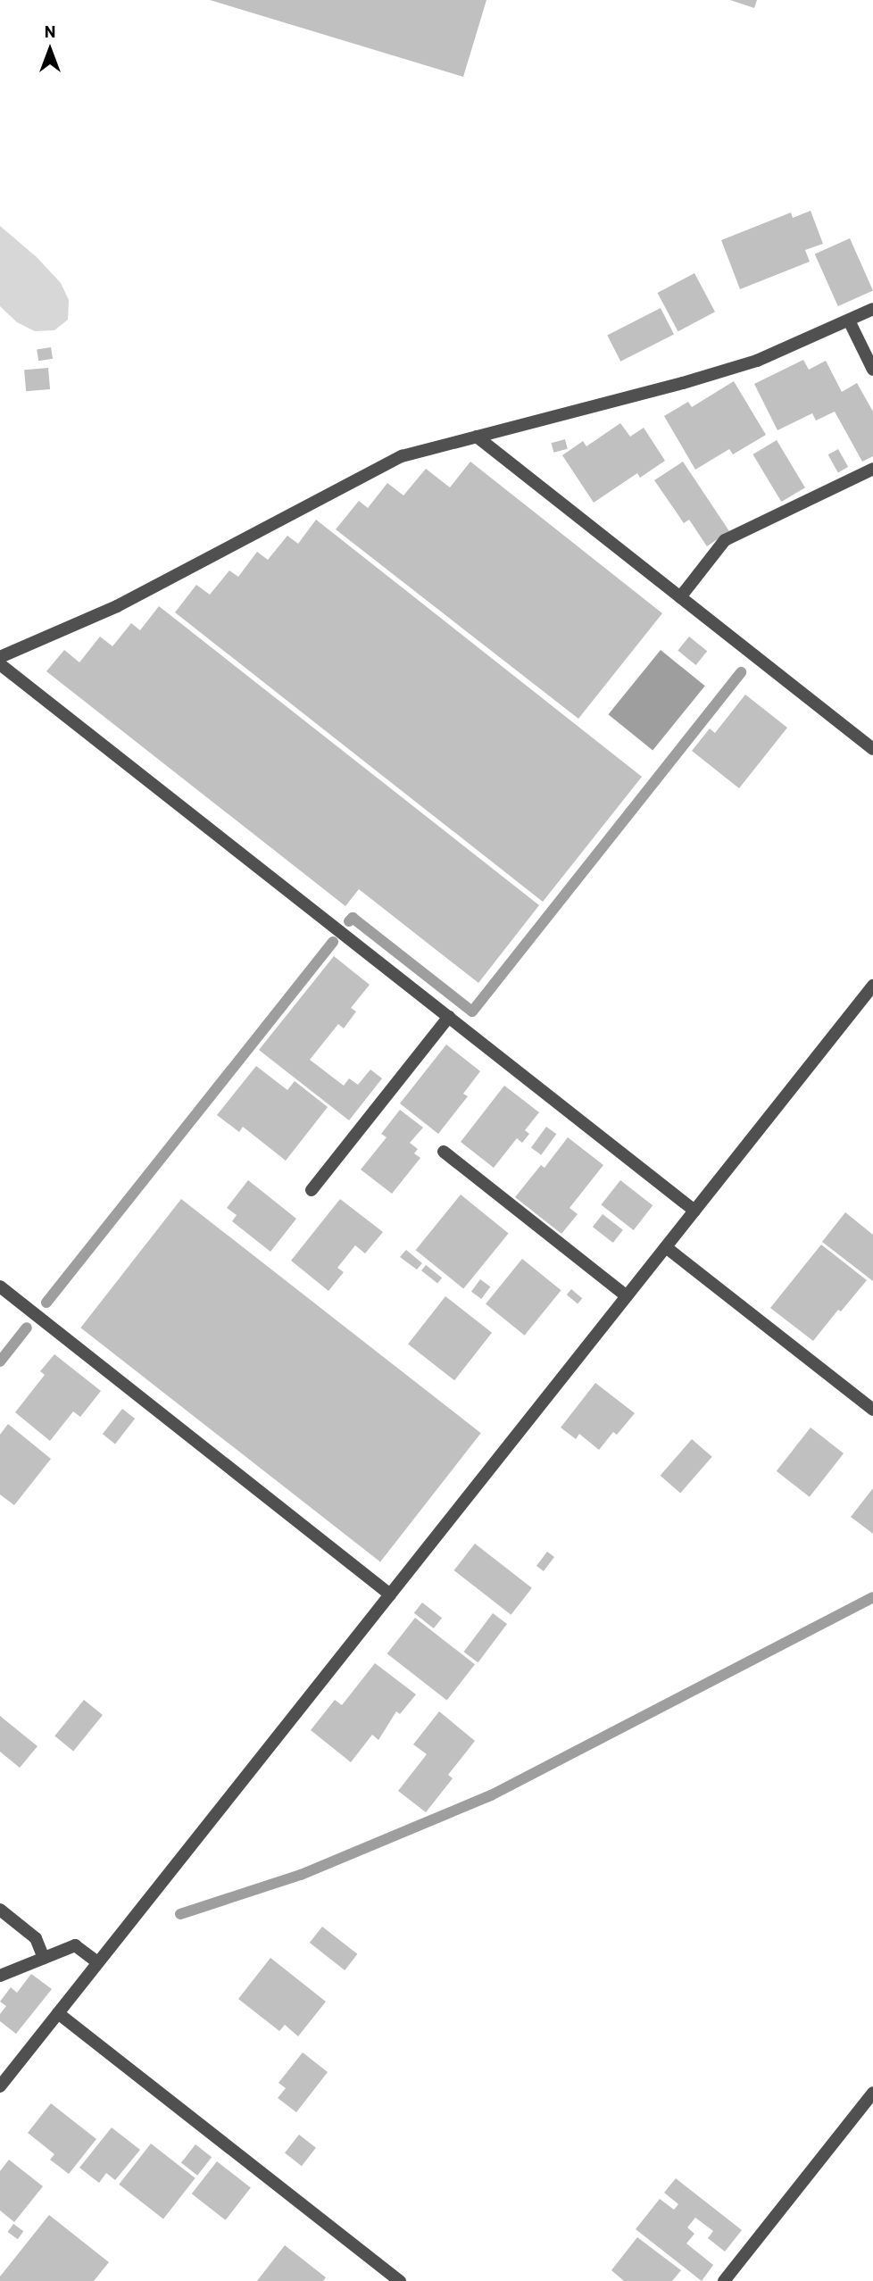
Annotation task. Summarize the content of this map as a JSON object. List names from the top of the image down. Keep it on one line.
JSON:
{"north":"top"}
